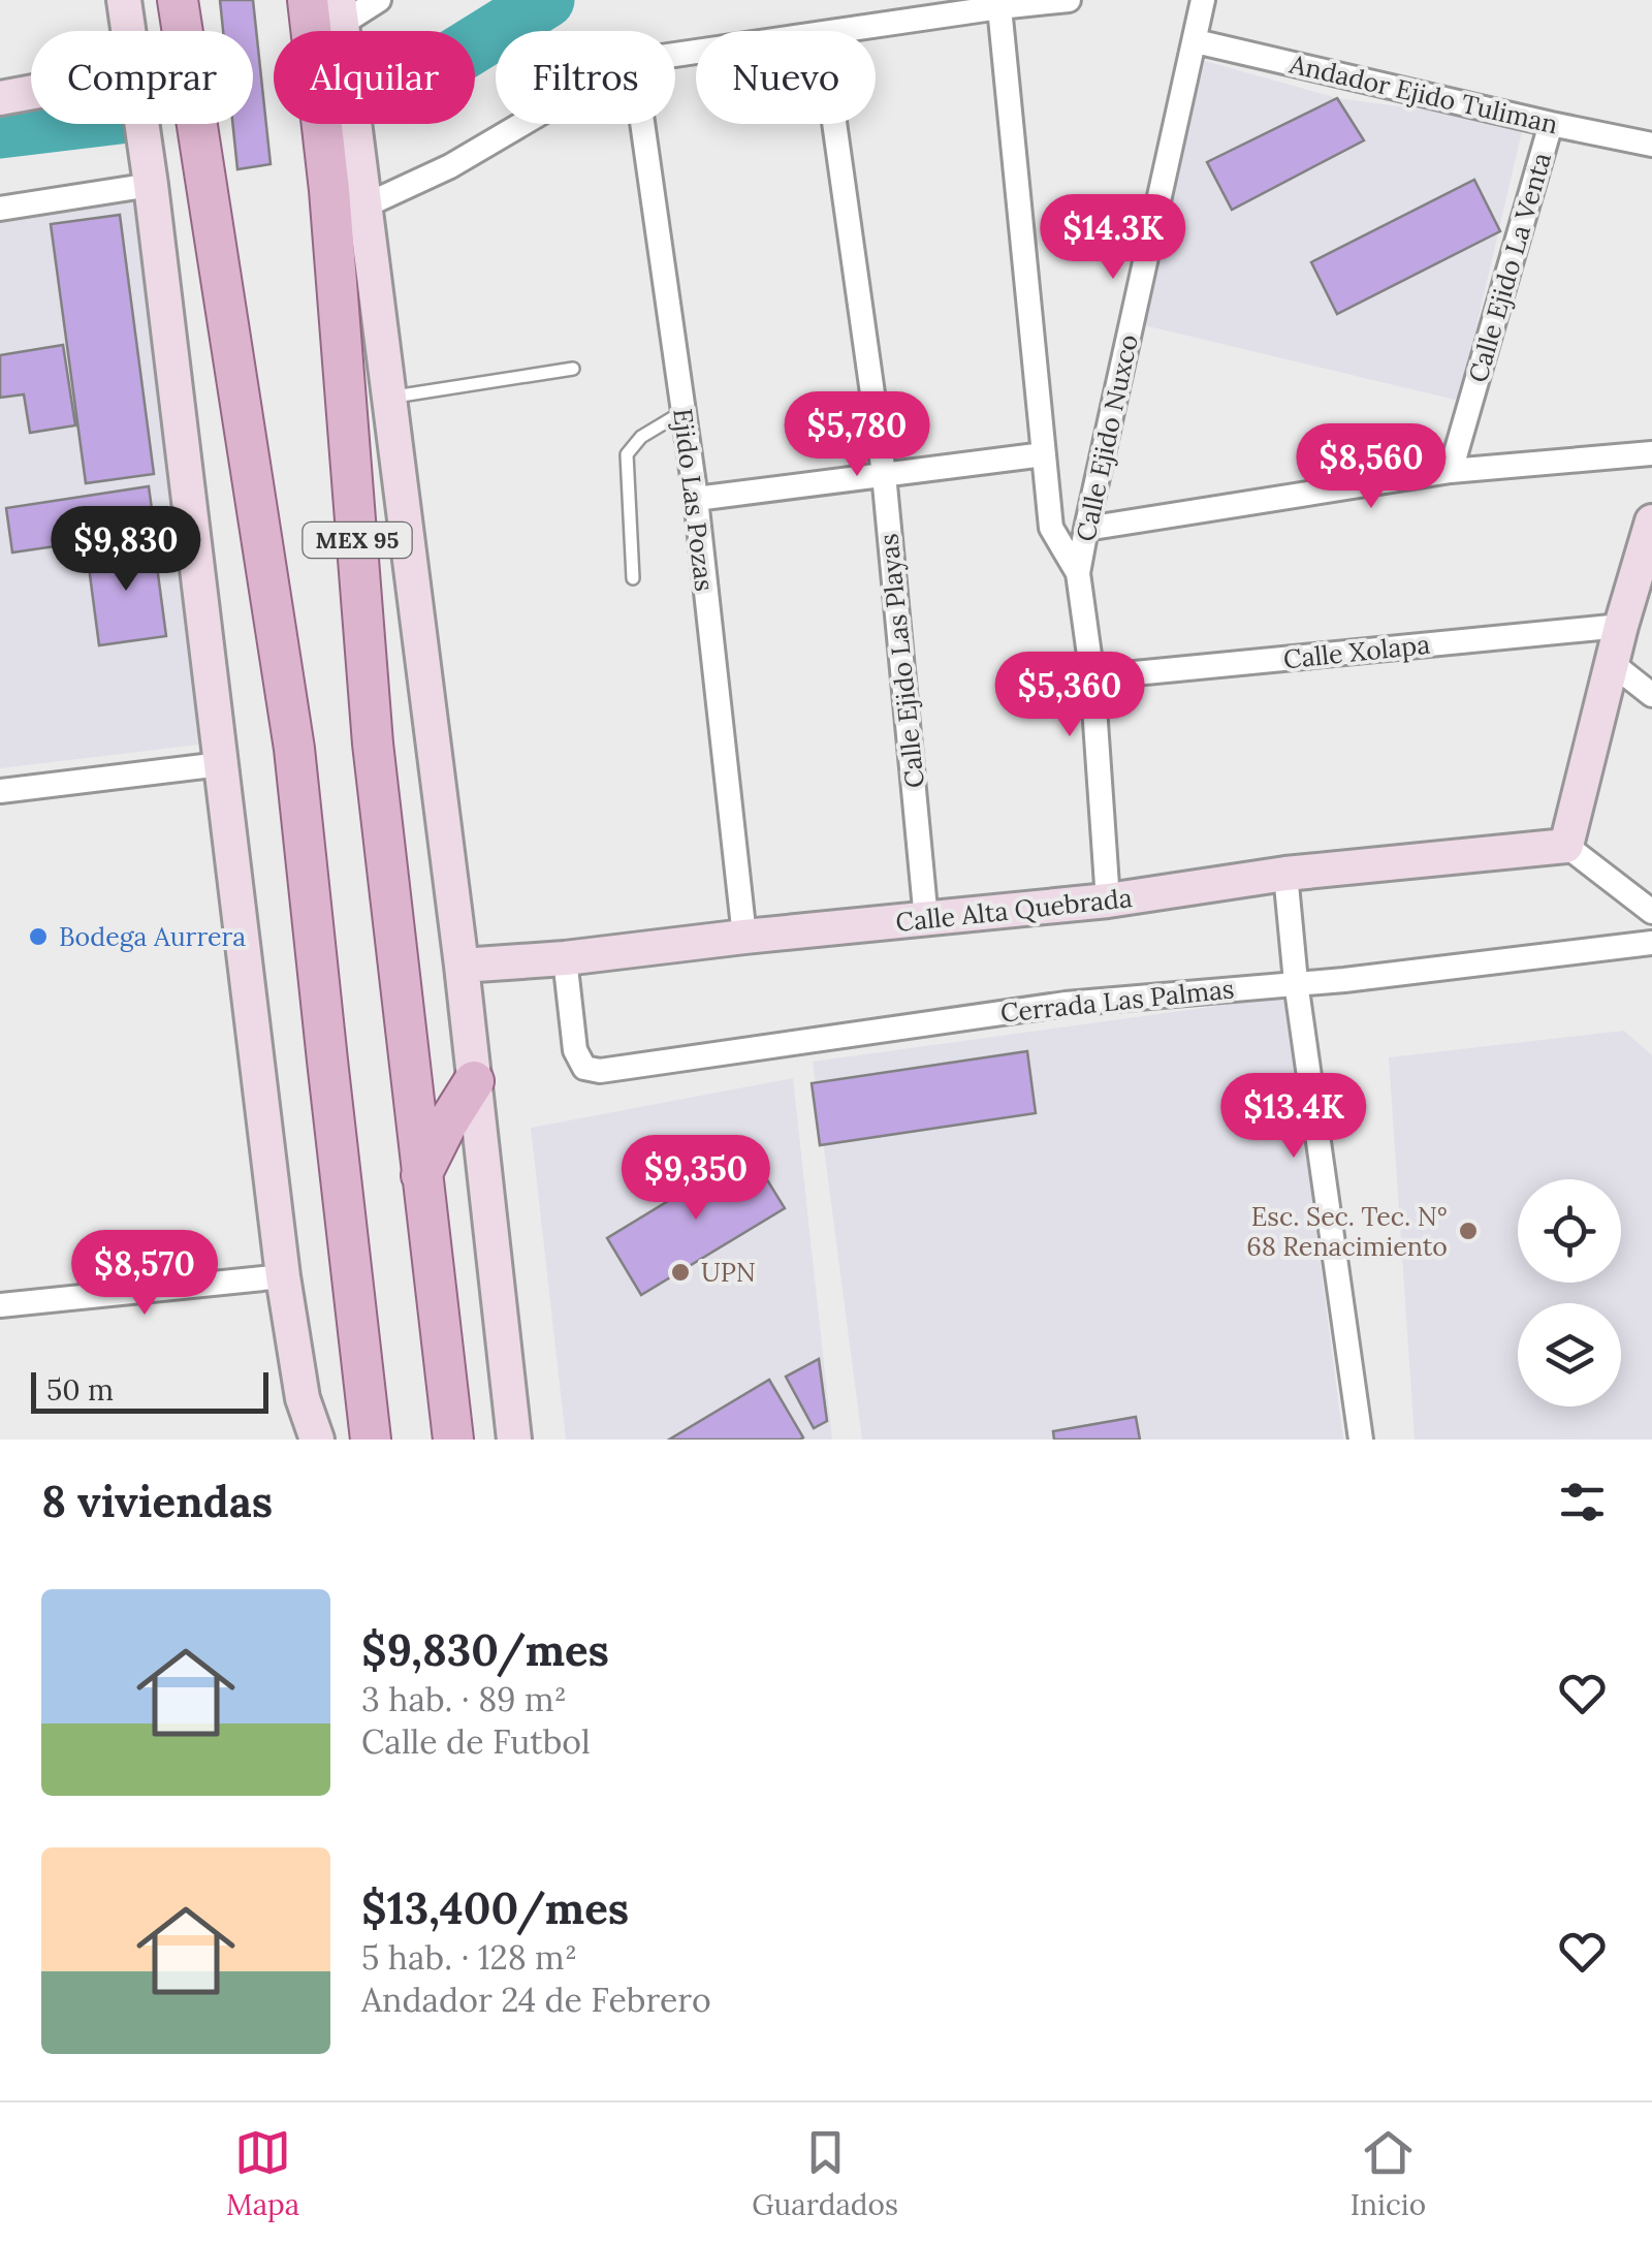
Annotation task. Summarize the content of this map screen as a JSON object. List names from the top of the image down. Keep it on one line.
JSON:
{"streets":{"main road":["MEX 95","Calle Alta Quebrada"],"street":["Andador Ejido Tuliman","Calle Ejido La Venta","Calle Ejido Nuxco","Ejido Las Pozas","Calle Xolapa","Calle Ejido Las Playas","Cerrada Las Palmas"]},"crossings":[["Andador Ejido Tuliman","Calle Ejido La Venta"],["Andador Ejido Tuliman","Calle Ejido Nuxco"],["Ejido Las Pozas","Calle Alta Quebrada"],["Calle Ejido Las Playas","Calle Alta Quebrada"],["Calle Alta Quebrada","Cerrada Las Palmas"]],"places":["Bodega Aurrera","Esc. Sec. Tec. N° 68 Renacimiento","UPN"],"scale_bar":"50 m","page":{"chip":["Comprar","Alquilar","Filtros","Nuevo"],"price":["$14.3K","$5,780","$8,560","$9,830","$5,360","$13.4K","$9,350","$8,570"],"scale":"50 m","heading":"8 viviendas","list":[{"name":"$9,830/mes","note":"3 hab. · 89 m² · Calle de Futbol"},{"name":"$13,400/mes","note":"5 hab. · 128 m² · Andador 24 de Febrero"}],"tabs":["Mapa","Guardados","Inicio"]}}
